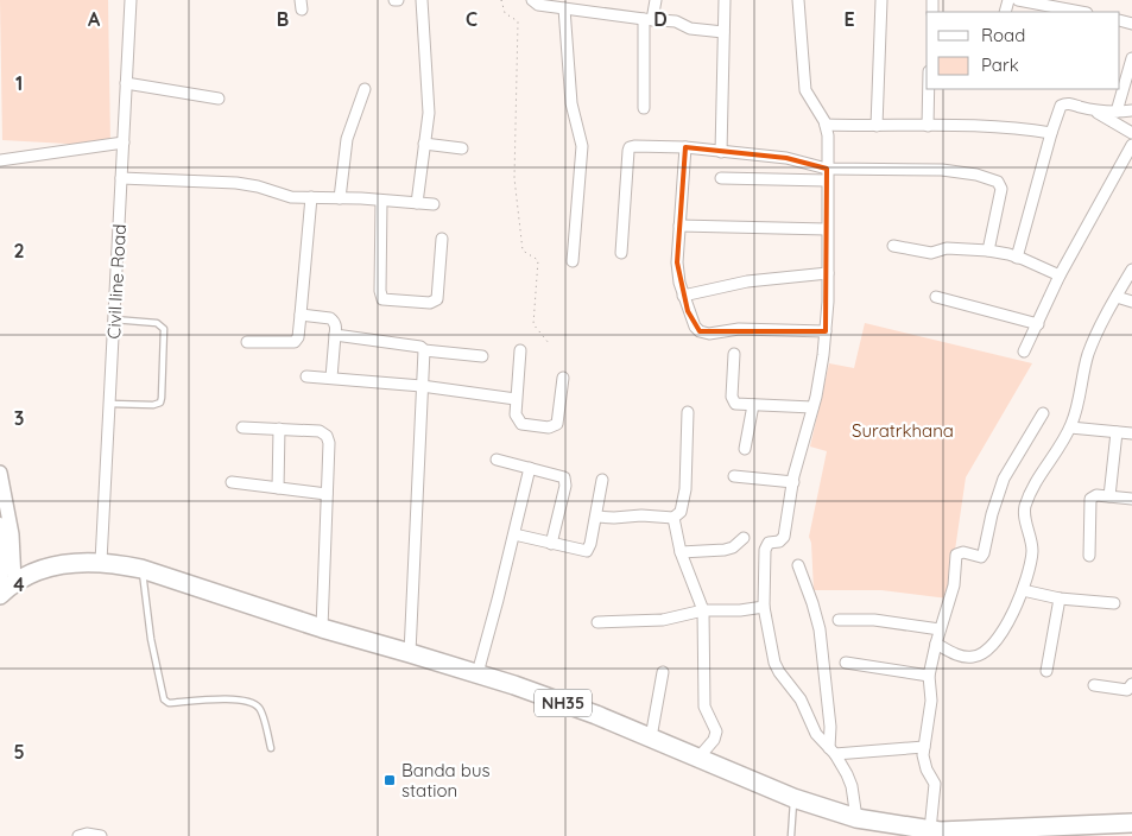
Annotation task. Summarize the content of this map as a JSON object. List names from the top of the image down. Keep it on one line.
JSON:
{"streets":{"highway":["NH35"],"street":["Civil line Road"]},"crossings":[["Civil line Road","NH35"]],"parks":["Suratrkhana"],"places":{"transit":["Banda bus station"]},"legend":["Road","Park"],"grid":{"columns":["A","B","C","D","E"],"rows":["1","2","3","4","5"]}}
